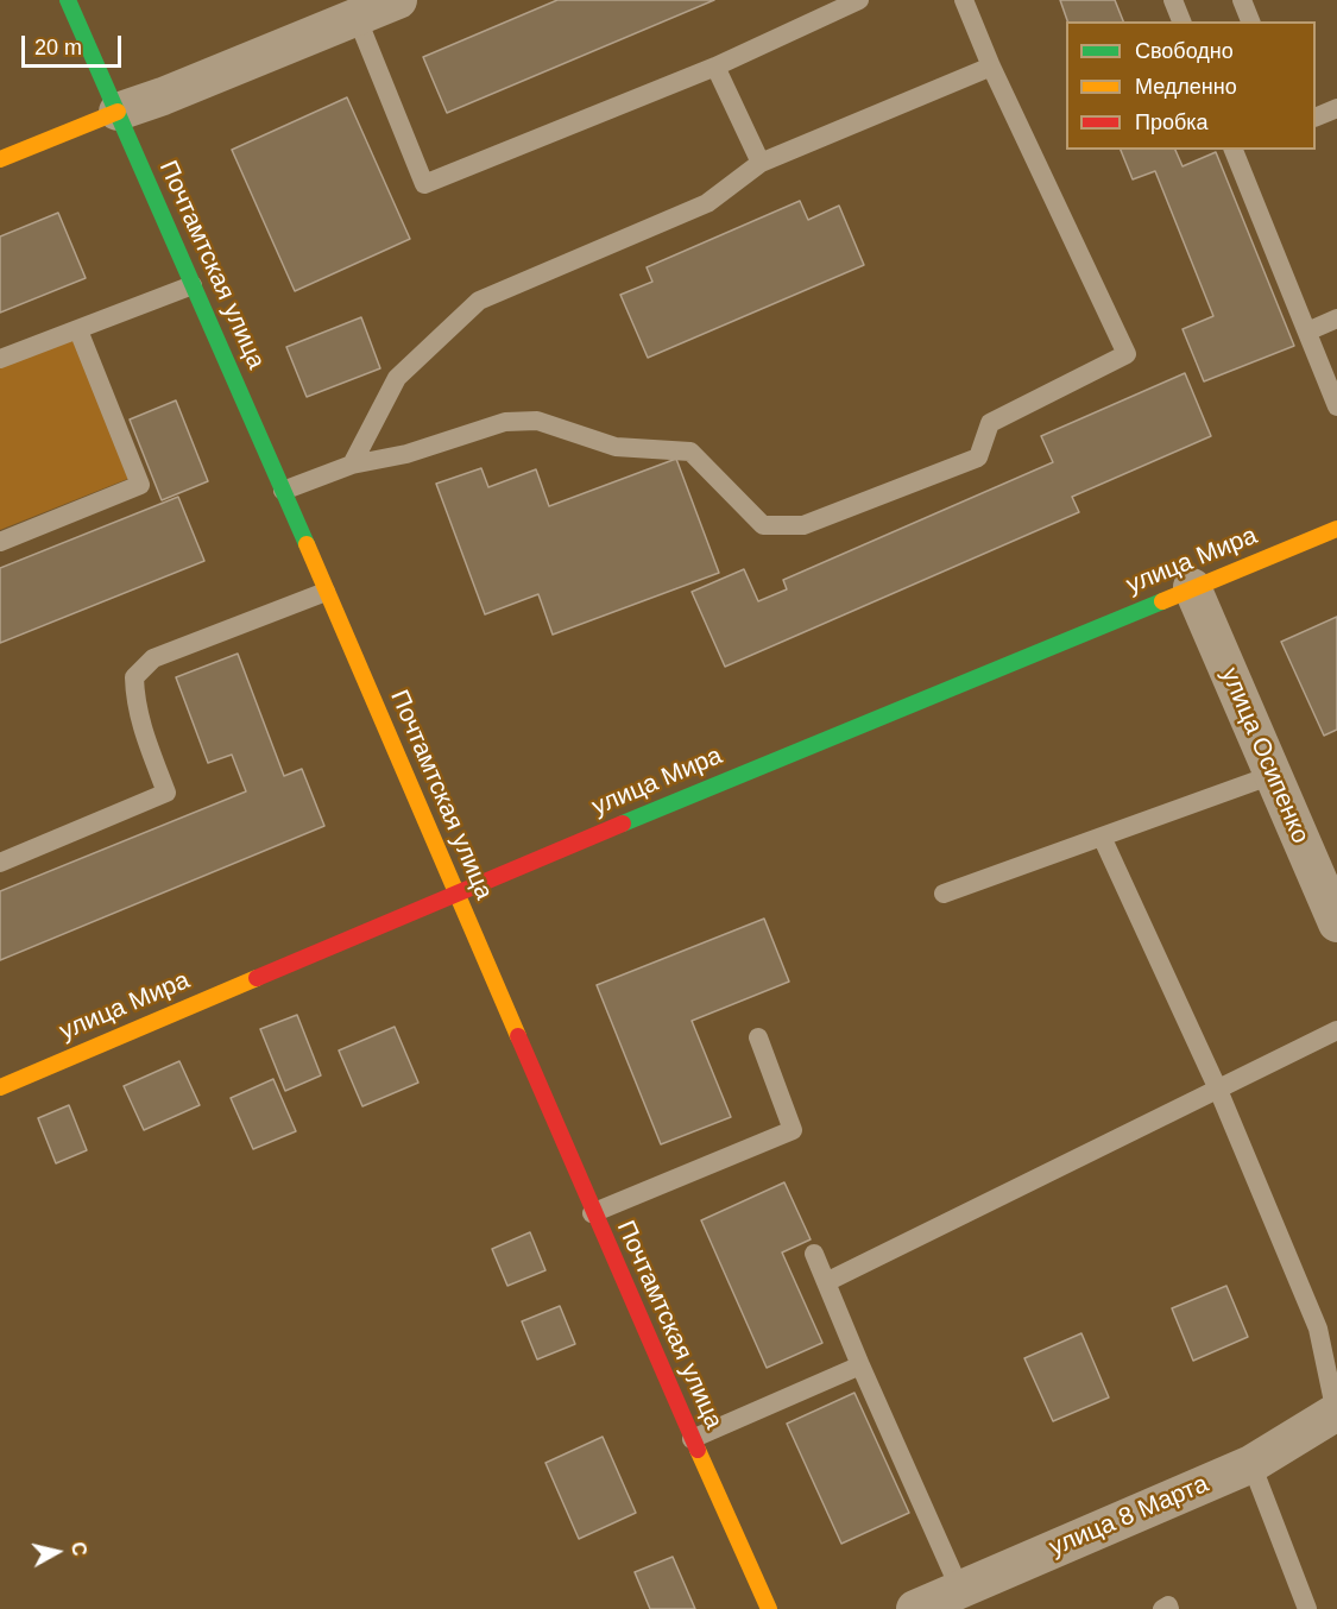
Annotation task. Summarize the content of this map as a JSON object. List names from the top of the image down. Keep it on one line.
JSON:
{"streets":{"street":["Почтамтская улица","улица Мира","улица Осипенко","улица 8 Марта"]},"crossings":[["Почтамтская улица","улица Мира"],["улица Мира","улица Осипенко"]],"legend":["Свободно","Медленно","Пробка"],"scale_bar":"20 m","north":"right"}
